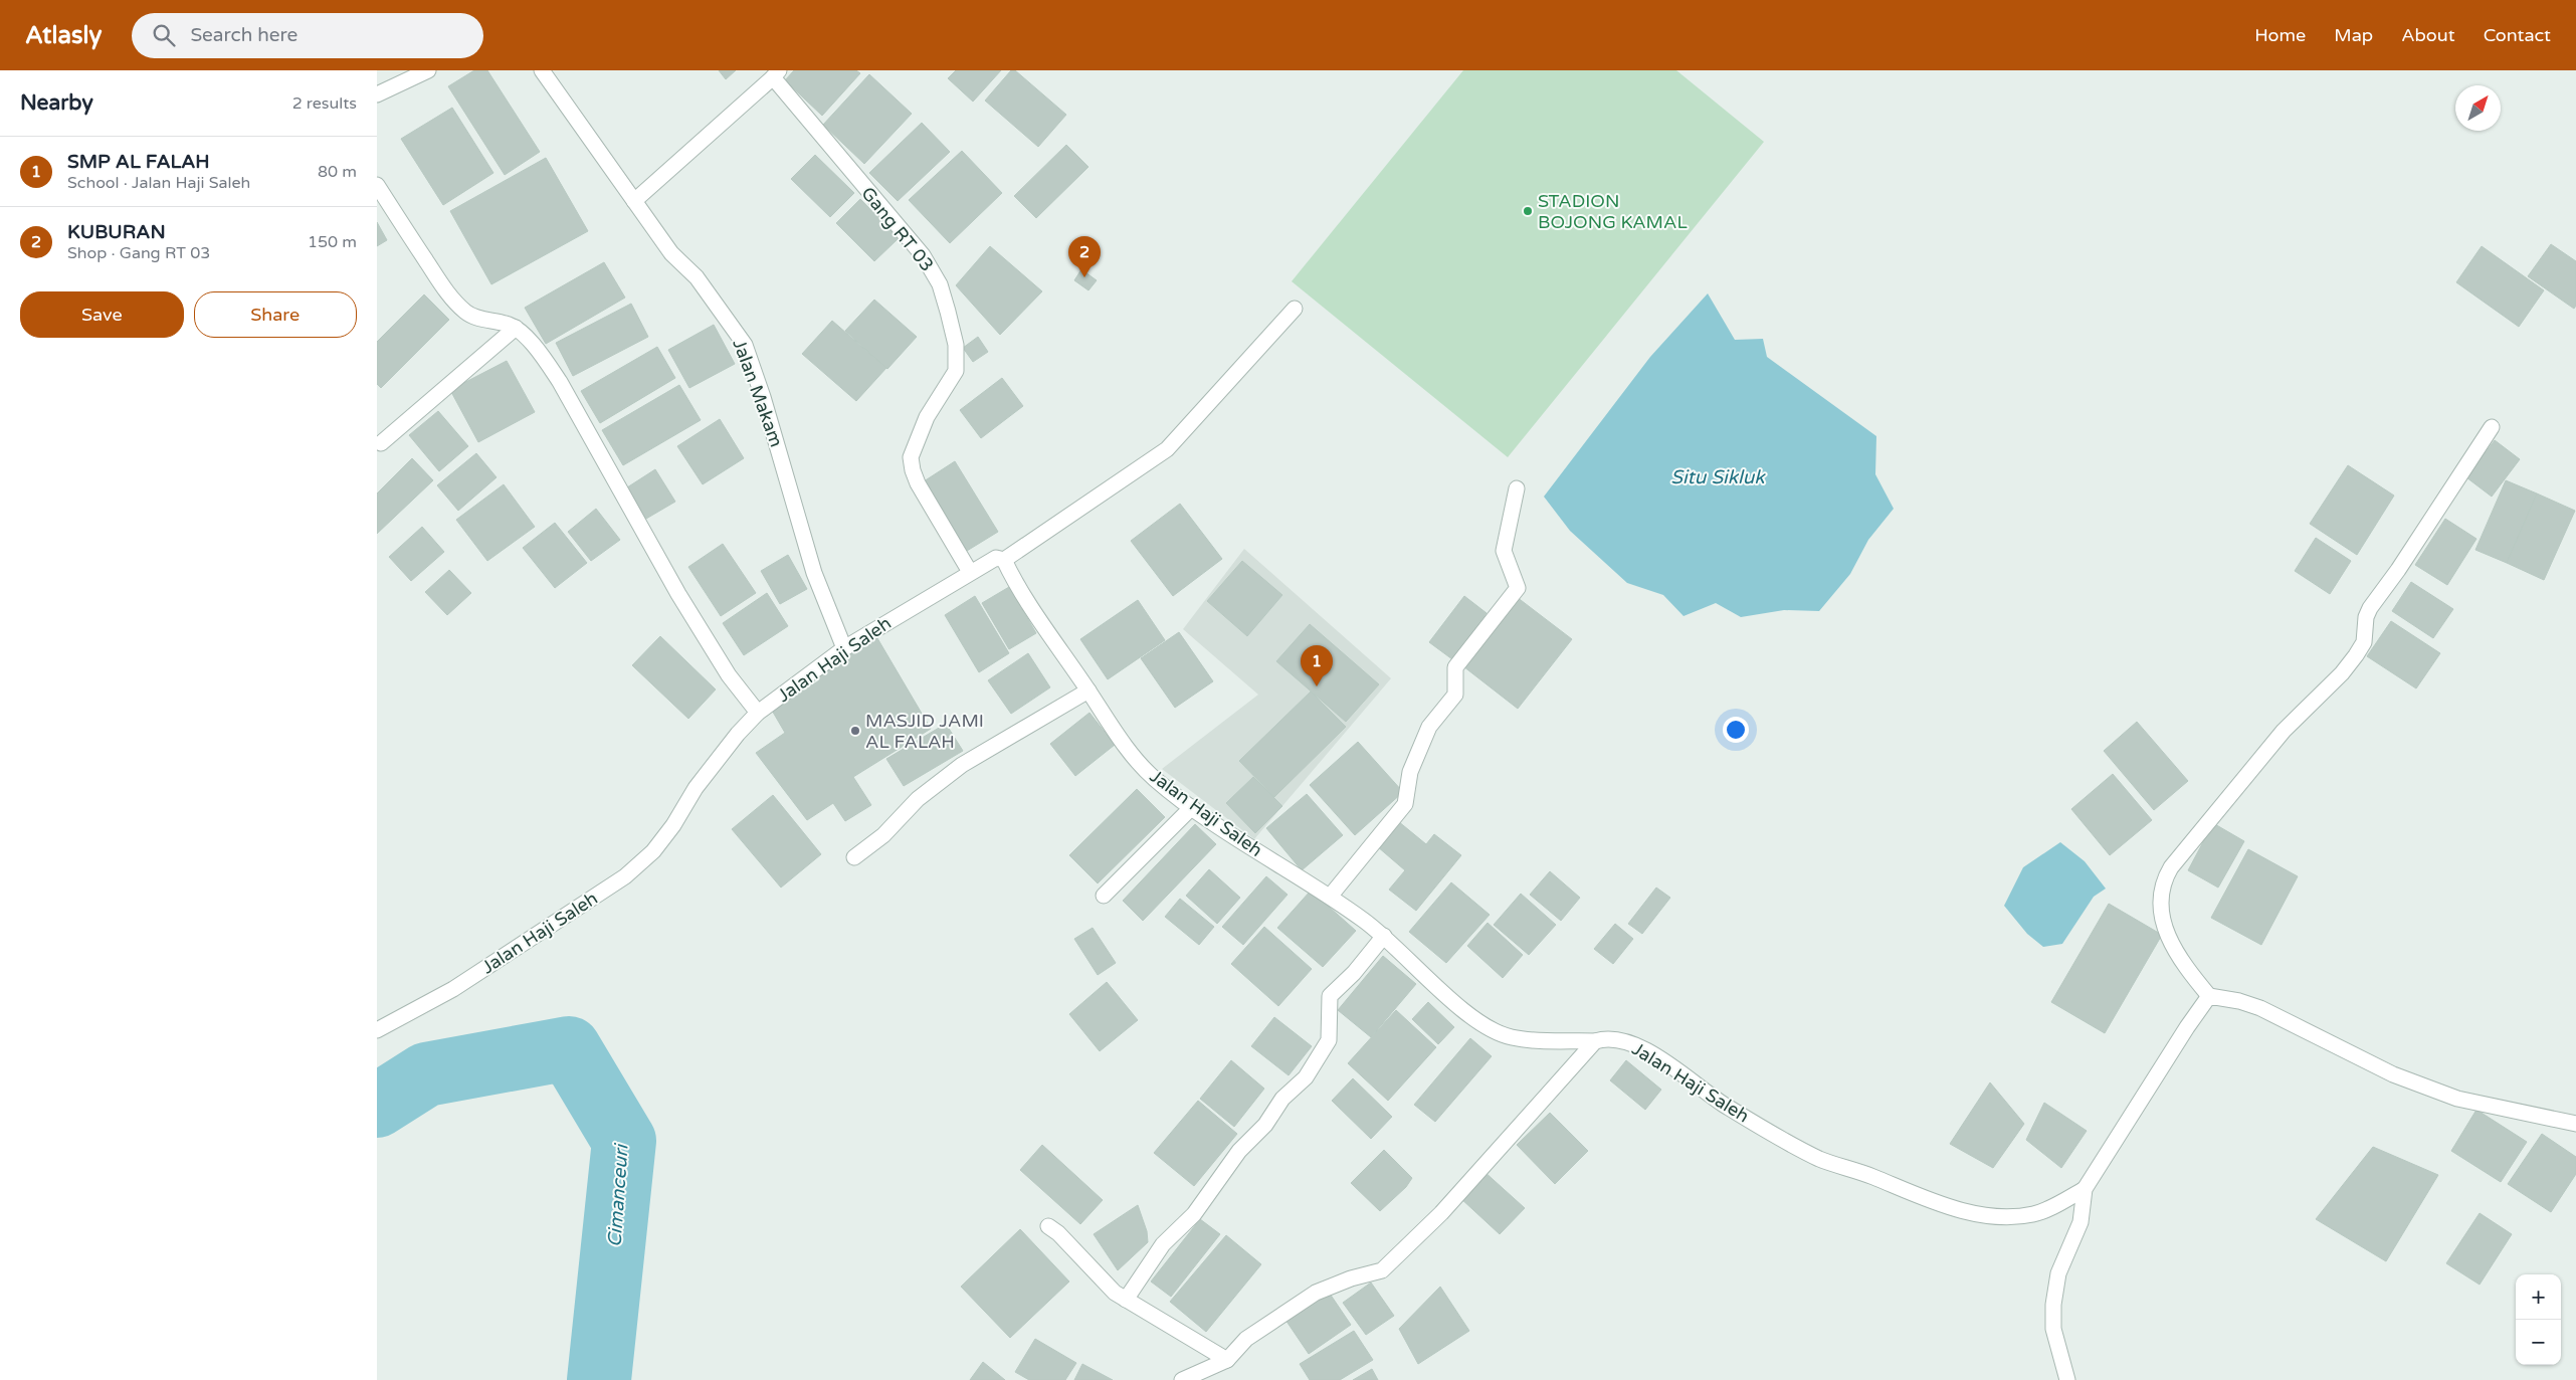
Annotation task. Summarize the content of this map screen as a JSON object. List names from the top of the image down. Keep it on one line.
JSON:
{"streets":{"street":["Gang RT 03","Jalan Makam","Jalan Haji Saleh"]},"crossings":[["Gang RT 03","Jalan Haji Saleh"],["Jalan Makam","Jalan Haji Saleh"]],"water":["Situ Sikluk","Cimanceuri"],"places":["STADION BOJONG KAMAL","MASJID JAMI AL FALAH"],"north":"top right","page":{"header":"Atlasly","search":"Search here","nav":["Home","Map","About","Contact"],"heading":["Nearby","2 results"],"list":[{"mark":"1","name":"SMP AL FALAH","note":"School · Jalan Haji Saleh","value":"80 m"},{"mark":"2","name":"KUBURAN","note":"Shop · Gang RT 03","value":"150 m"}],"pins":["2","1"],"buttons":["Save","Share"],"map_buttons":["+","−"]}}
